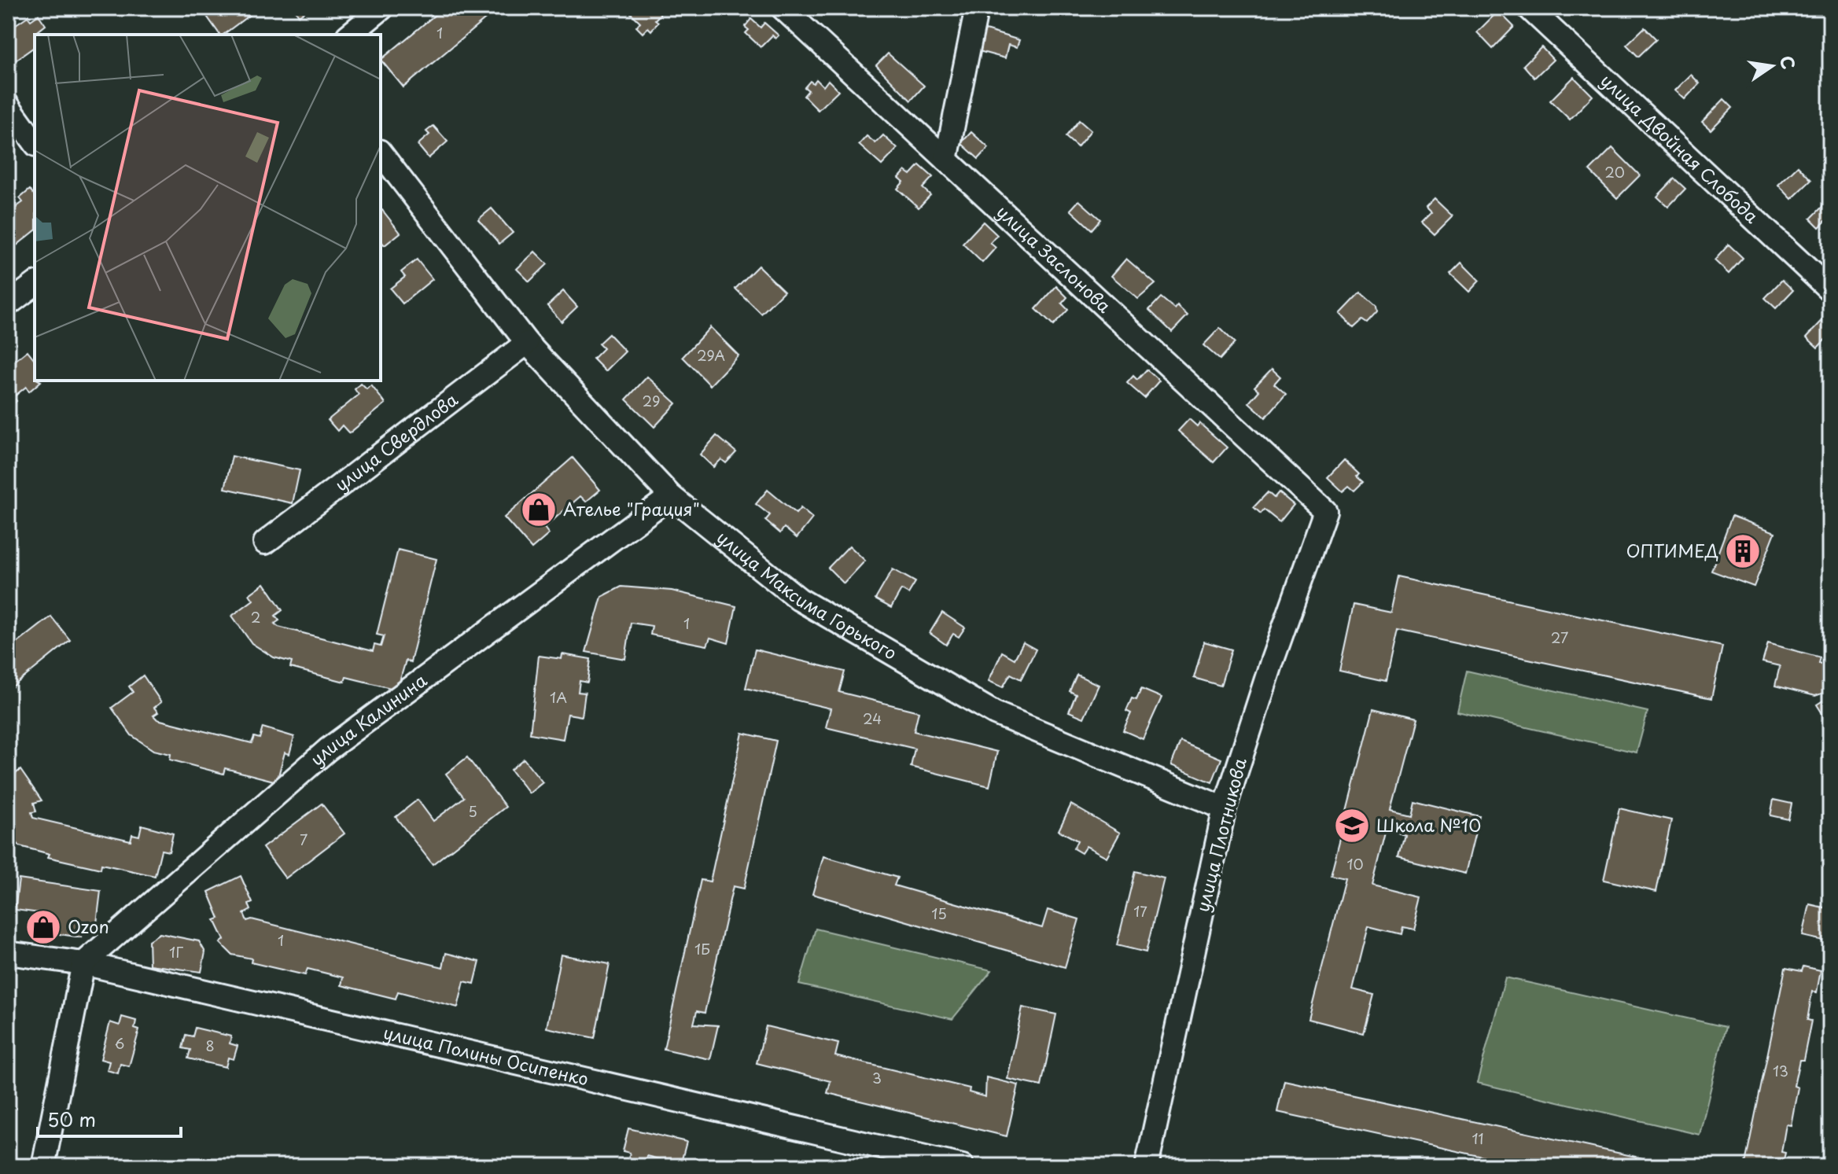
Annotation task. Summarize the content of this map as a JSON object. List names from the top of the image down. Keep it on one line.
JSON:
{"streets":{"street":["улица Двойная Слобода","улица Заслонова","улица Свердлова","улица Максима Горького","улица Калинина","улица Плотникова","улица Полины Осипенко"]},"crossings":[["улица Заслонова","улица Плотникова"],["улица Свердлова","улица Максима Горького"],["улица Максима Горького","улица Калинина"],["улица Максима Горького","улица Плотникова"],["улица Калинина","улица Полины Осипенко"]],"places":{"shop":["Ателье \"Грация\"","Ozon"],"building":["ОПТИМЕД"],"school or university":["Школа №10"]},"house_numbers":["1","20","29А","29","2","1","27","1А","24","5","7","10","17","15","1","1Б","1Г","6","8","13","3","11"],"scale_bar":"50 m","north":"right"}
